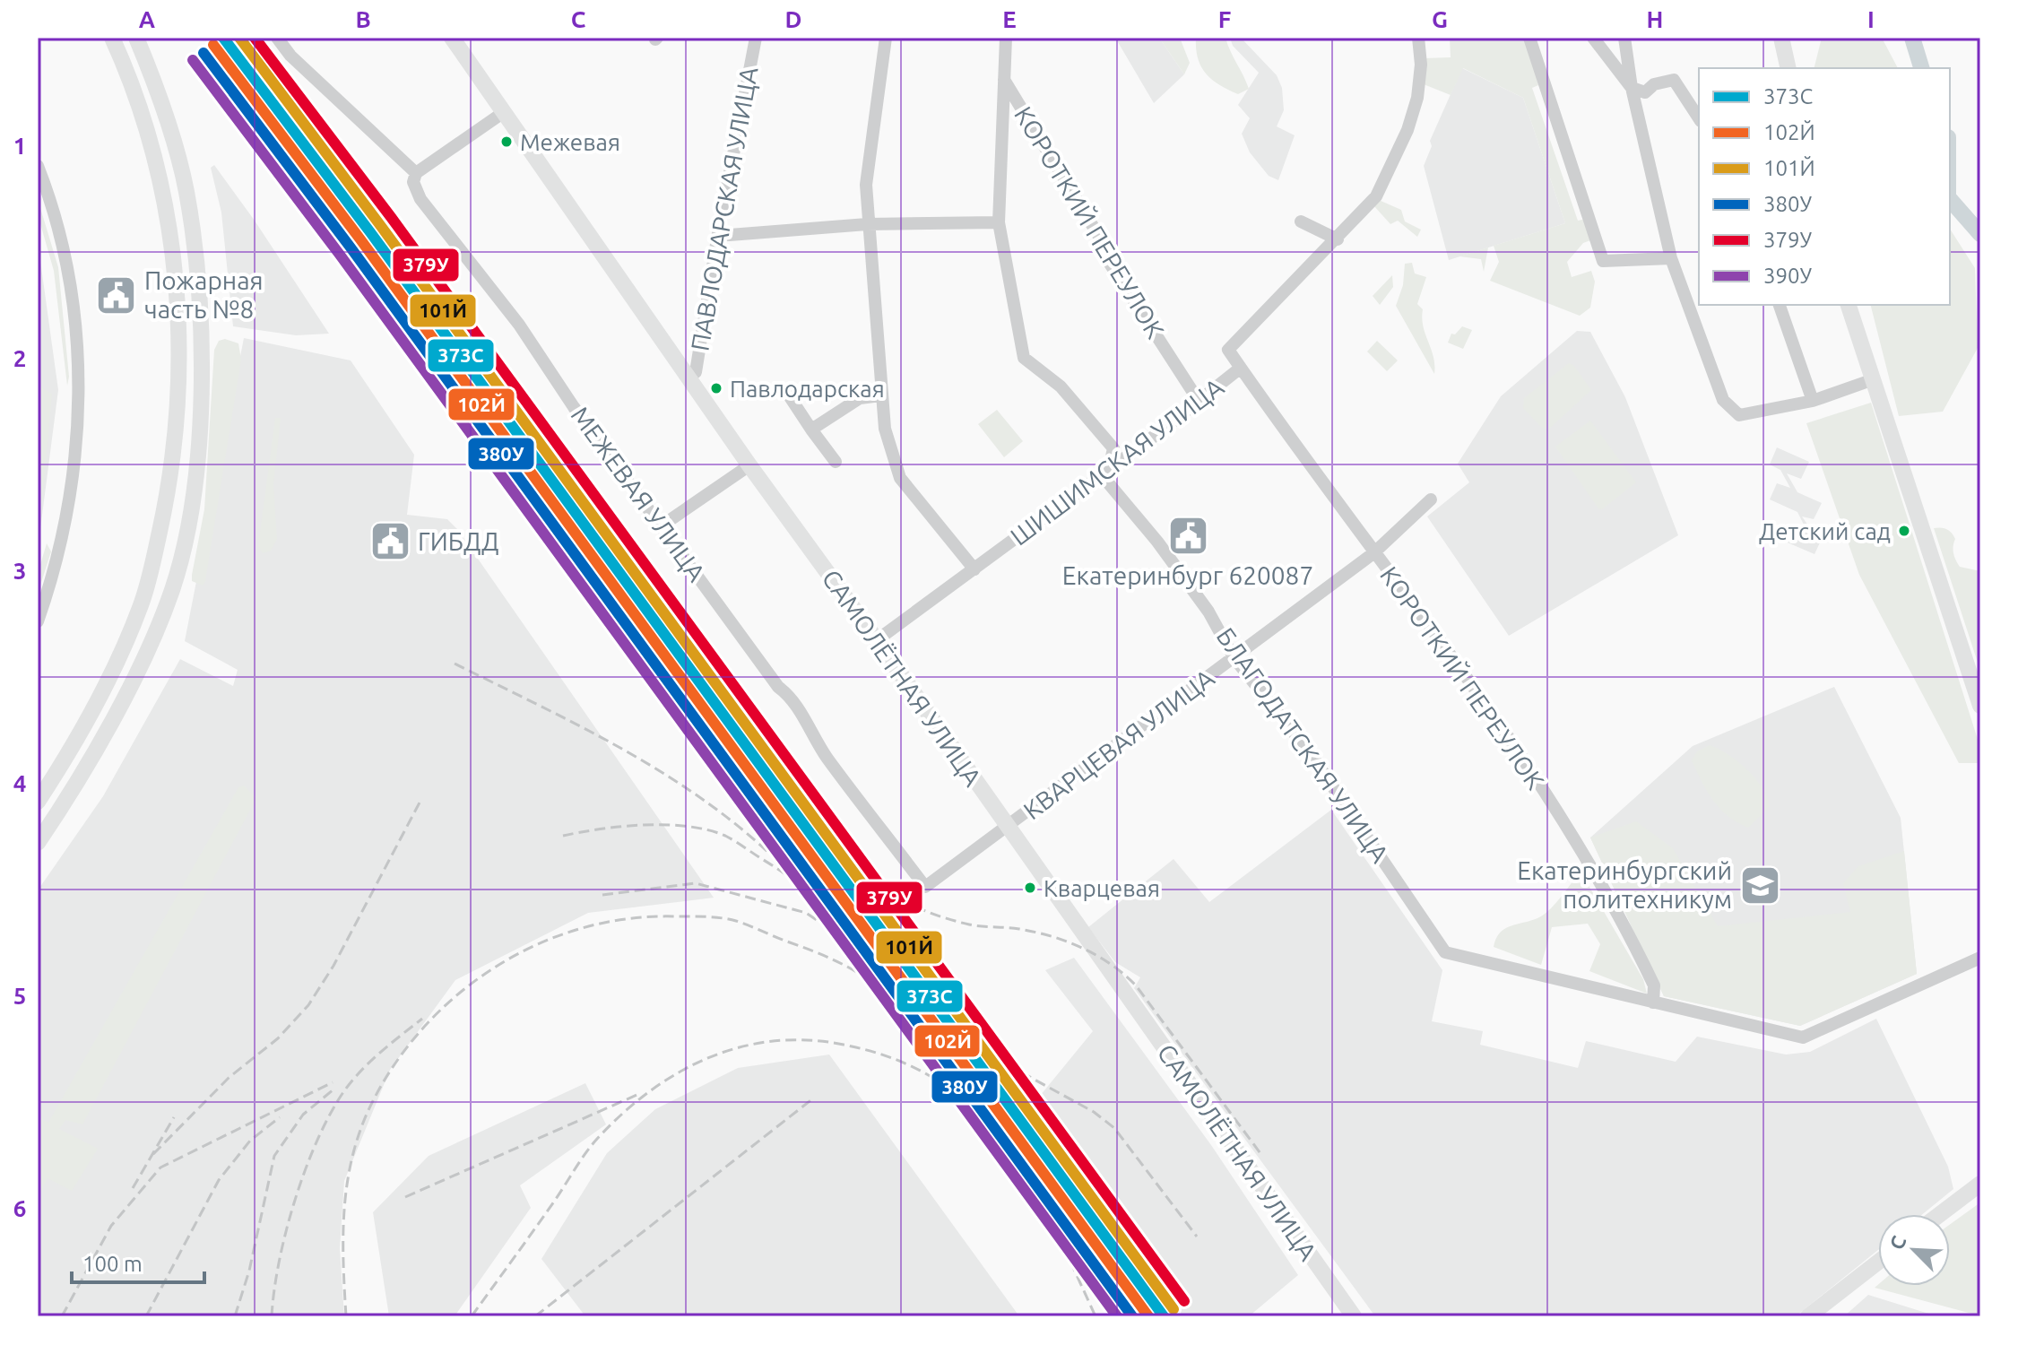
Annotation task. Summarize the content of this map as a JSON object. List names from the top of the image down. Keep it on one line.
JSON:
{"streets":{"main road":["САМОЛЁТНАЯ УЛИЦА"],"street":["ПАВЛОДАРСКАЯ УЛИЦА","КОРОТКИЙ ПЕРЕУЛОК","ШИШИМСКАЯ УЛИЦА","МЕЖЕВАЯ УЛИЦА","КВАРЦЕВАЯ УЛИЦА","БЛАГОДАТСКАЯ УЛИЦА"]},"crossings":[["ПАВЛОДАРСКАЯ УЛИЦА","САМОЛЁТНАЯ УЛИЦА"],["КОРОТКИЙ ПЕРЕУЛОК","ШИШИМСКАЯ УЛИЦА"],["КОРОТКИЙ ПЕРЕУЛОК","КВАРЦЕВАЯ УЛИЦА"],["КОРОТКИЙ ПЕРЕУЛОК","БЛАГОДАТСКАЯ УЛИЦА"],["ШИШИМСКАЯ УЛИЦА","САМОЛЁТНАЯ УЛИЦА"],["ШИШИМСКАЯ УЛИЦА","БЛАГОДАТСКАЯ УЛИЦА"],["МЕЖЕВАЯ УЛИЦА","САМОЛЁТНАЯ УЛИЦА"],["МЕЖЕВАЯ УЛИЦА","КВАРЦЕВАЯ УЛИЦА"],["САМОЛЁТНАЯ УЛИЦА","КВАРЦЕВАЯ УЛИЦА"],["КВАРЦЕВАЯ УЛИЦА","БЛАГОДАТСКАЯ УЛИЦА"]],"places":{"other":["Межевая","Павлодарская","Детский сад","Кварцевая"],"public building":["Пожарная часть №8","Екатеринбург 620087","ГИБДД"],"school or university":["Екатеринбургский политехникум"]},"lines":["transit line 373C","transit line 101Й","transit line 379У","transit line 102Й","transit line 380У","transit line 390У"],"legend":["373C","102Й","101Й","380У","379У","390У"],"scale_bar":"100 m","north":"top left","grid":{"columns":["A","B","C","D","E","F","G","H","I"],"rows":["1","2","3","4","5","6"]}}
